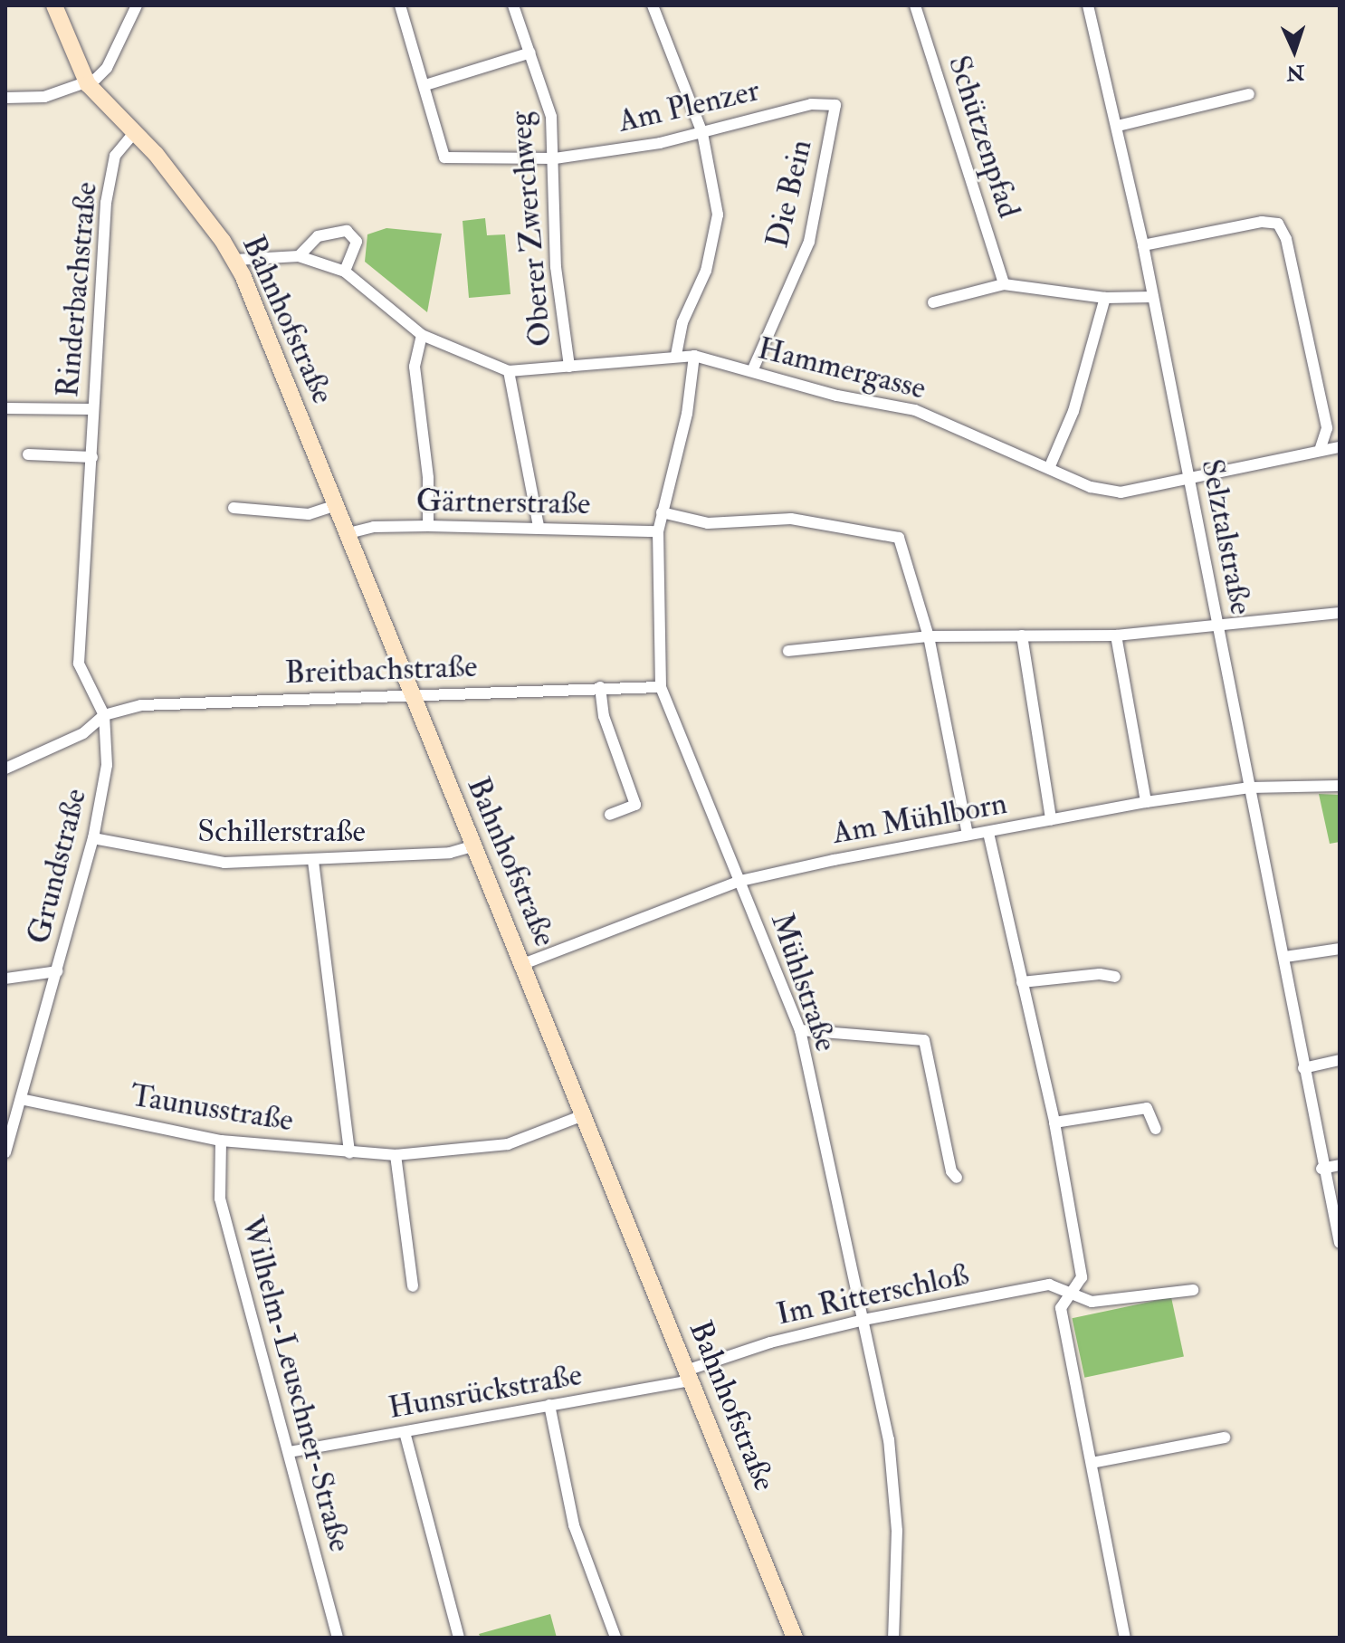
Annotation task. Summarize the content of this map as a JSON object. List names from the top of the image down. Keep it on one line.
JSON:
{"streets":{"street":["Am Plenzer","Schützenpfad","Die Bein","Oberer Zwerchweg","Rinderbachstraße","Bahnhofstraße","Hammergasse","Gärtnerstraße","Selztalstraße","Breitbachstraße","Am Mühlborn","Schillerstraße","Grundstraße","Mühlstraße","Taunusstraße","Im Ritterschloß","Wilhelm-Leuschner-Straße","Hunsrückstraße"]},"crossings":[["Am Plenzer","Die Bein"],["Am Plenzer","Oberer Zwerchweg"],["Die Bein","Hammergasse"],["Oberer Zwerchweg","Hammergasse"],["Rinderbachstraße","Bahnhofstraße"],["Rinderbachstraße","Breitbachstraße"],["Rinderbachstraße","Grundstraße"],["Bahnhofstraße","Hammergasse"],["Bahnhofstraße","Gärtnerstraße"],["Bahnhofstraße","Breitbachstraße"],["Bahnhofstraße","Am Mühlborn"],["Bahnhofstraße","Schillerstraße"],["Bahnhofstraße","Taunusstraße"],["Bahnhofstraße","Im Ritterschloß"],["Bahnhofstraße","Hunsrückstraße"],["Hammergasse","Selztalstraße"],["Hammergasse","Mühlstraße"],["Gärtnerstraße","Mühlstraße"],["Selztalstraße","Am Mühlborn"],["Breitbachstraße","Grundstraße"],["Breitbachstraße","Mühlstraße"],["Am Mühlborn","Mühlstraße"],["Schillerstraße","Grundstraße"],["Grundstraße","Taunusstraße"],["Mühlstraße","Im Ritterschloß"],["Taunusstraße","Wilhelm-Leuschner-Straße"],["Im Ritterschloß","Hunsrückstraße"],["Wilhelm-Leuschner-Straße","Hunsrückstraße"]],"north":"bottom"}
